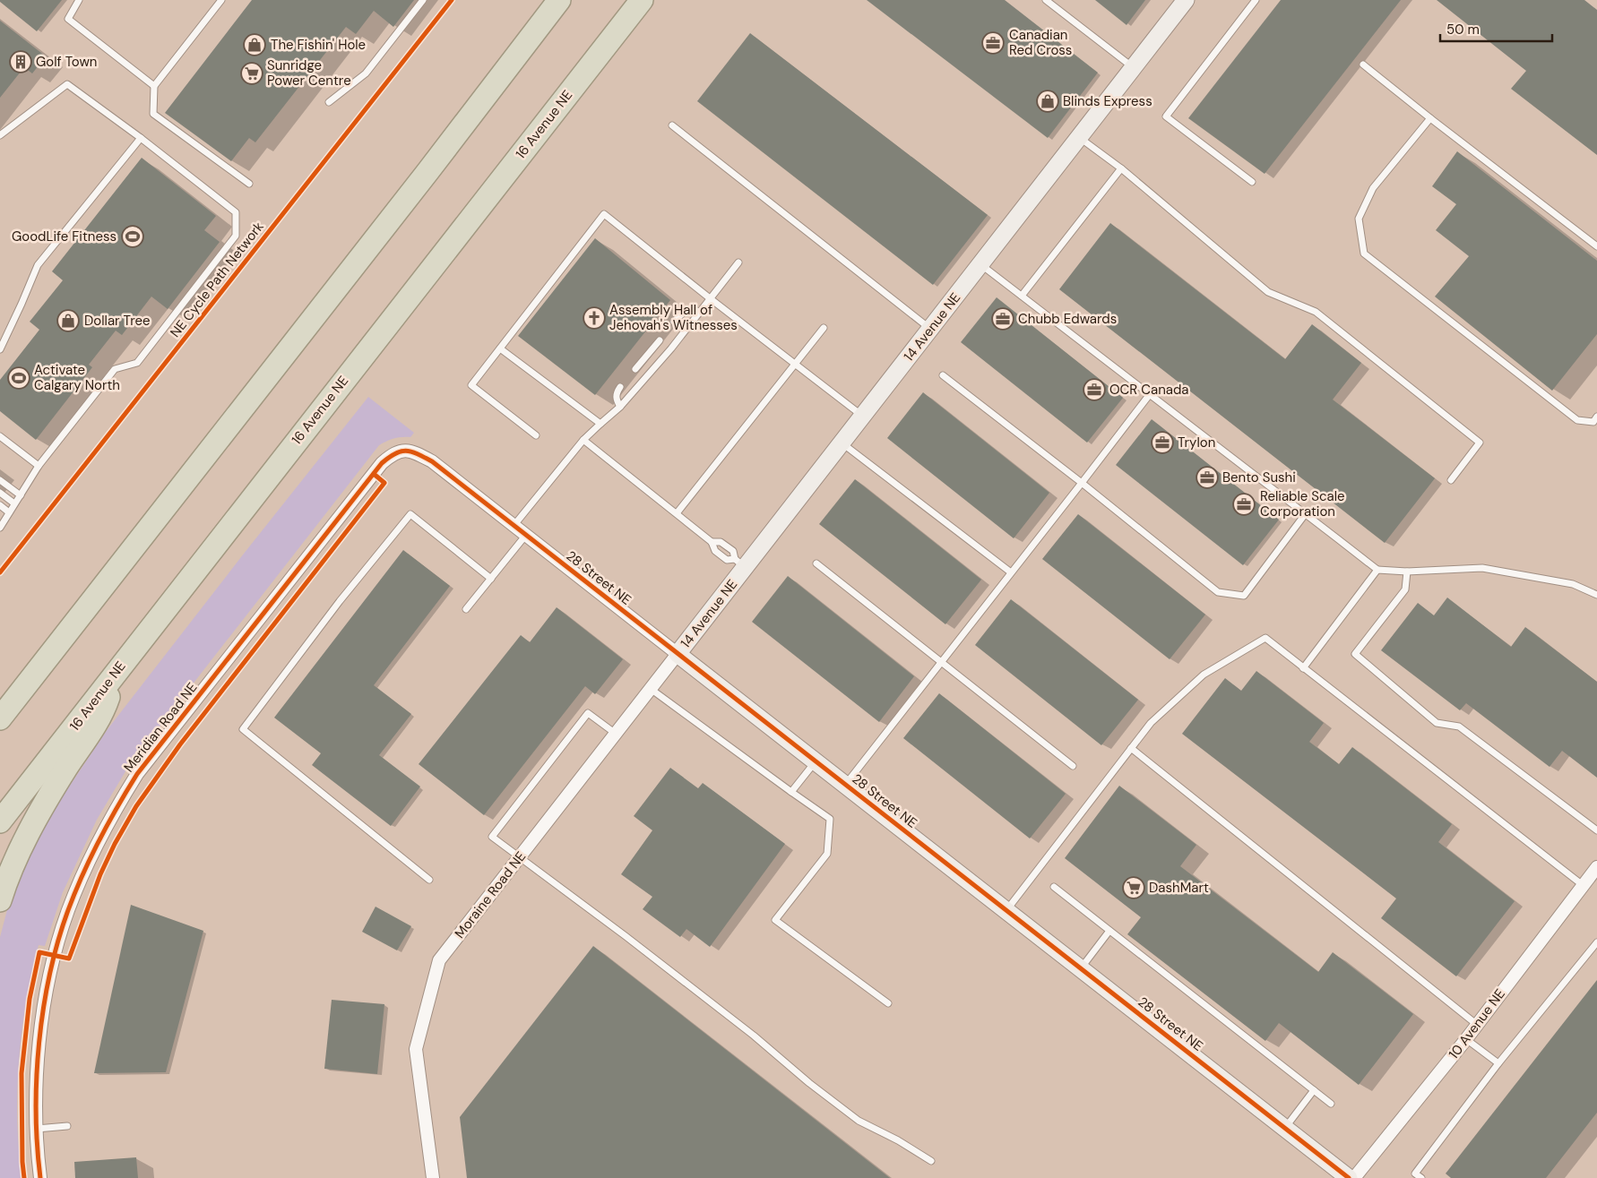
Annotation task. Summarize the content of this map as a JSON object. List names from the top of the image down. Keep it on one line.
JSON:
{"streets":{"highway":["16 Avenue NE"],"street":["14 Avenue NE","28 Street NE","Meridian Road NE","Moraine Road NE","10 Avenue NE"],"cycle path":["NE Cycle Path Network"]},"crossings":[["14 Avenue NE","28 Street NE"],["14 Avenue NE","Moraine Road NE"],["28 Street NE","Meridian Road NE"],["28 Street NE","Moraine Road NE"]],"places":{"office":["Canadian Red Cross","Chubb Edwards","OCR Canada","Trylon","Bento Sushi","Reliable Scale Corporation"],"shop":["The Fishin' Hole","Blinds Express","Dollar Tree"],"building":["Golf Town"],"supermarket":["Sunridge Power Centre","DashMart"],"sports":["GoodLife Fitness","Activate Calgary North"],"church":["Assembly Hall of Jehovah's Witnesses"]},"scale_bar":"50 m"}
